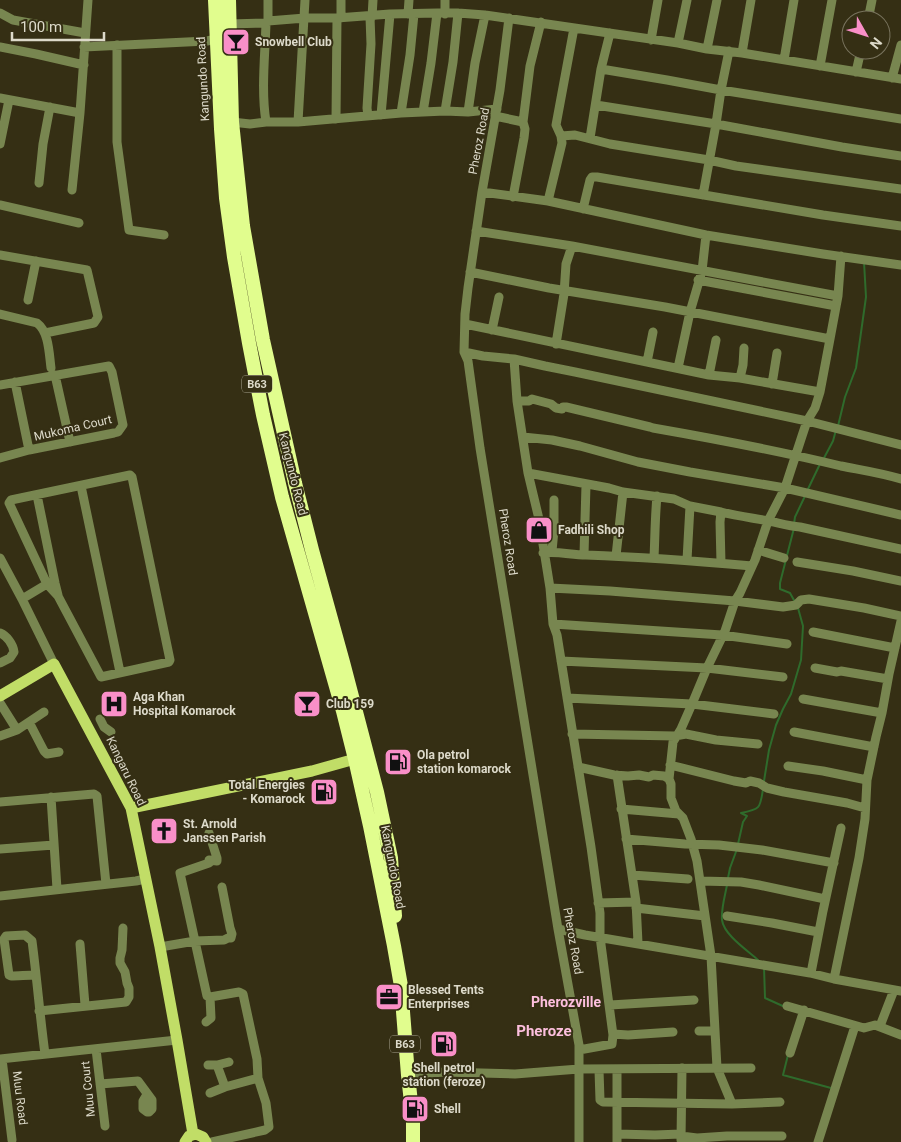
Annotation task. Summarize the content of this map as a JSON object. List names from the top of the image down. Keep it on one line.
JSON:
{"streets":{"highway":["Kangundo Road","B63"],"main road":["Kangaru Road"],"street":["Pheroz Road","Mukoma Court","Muu Court","Muu Road"]},"districts":["Pherozville","Pheroze"],"places":{"bar":["Snowbell Club","Club 159"],"shop":["Fadhili Shop"],"hospital":["Aga Khan Hospital Komarock"],"fuel station":["Ola petrol station komarock","Total Energies - Komarock","Shell petrol station (feroze)","Shell"],"church":["St. Arnold Janssen Parish"],"office":["Blessed Tents Enterprises"]},"scale_bar":"100 m","north":"bottom right"}
